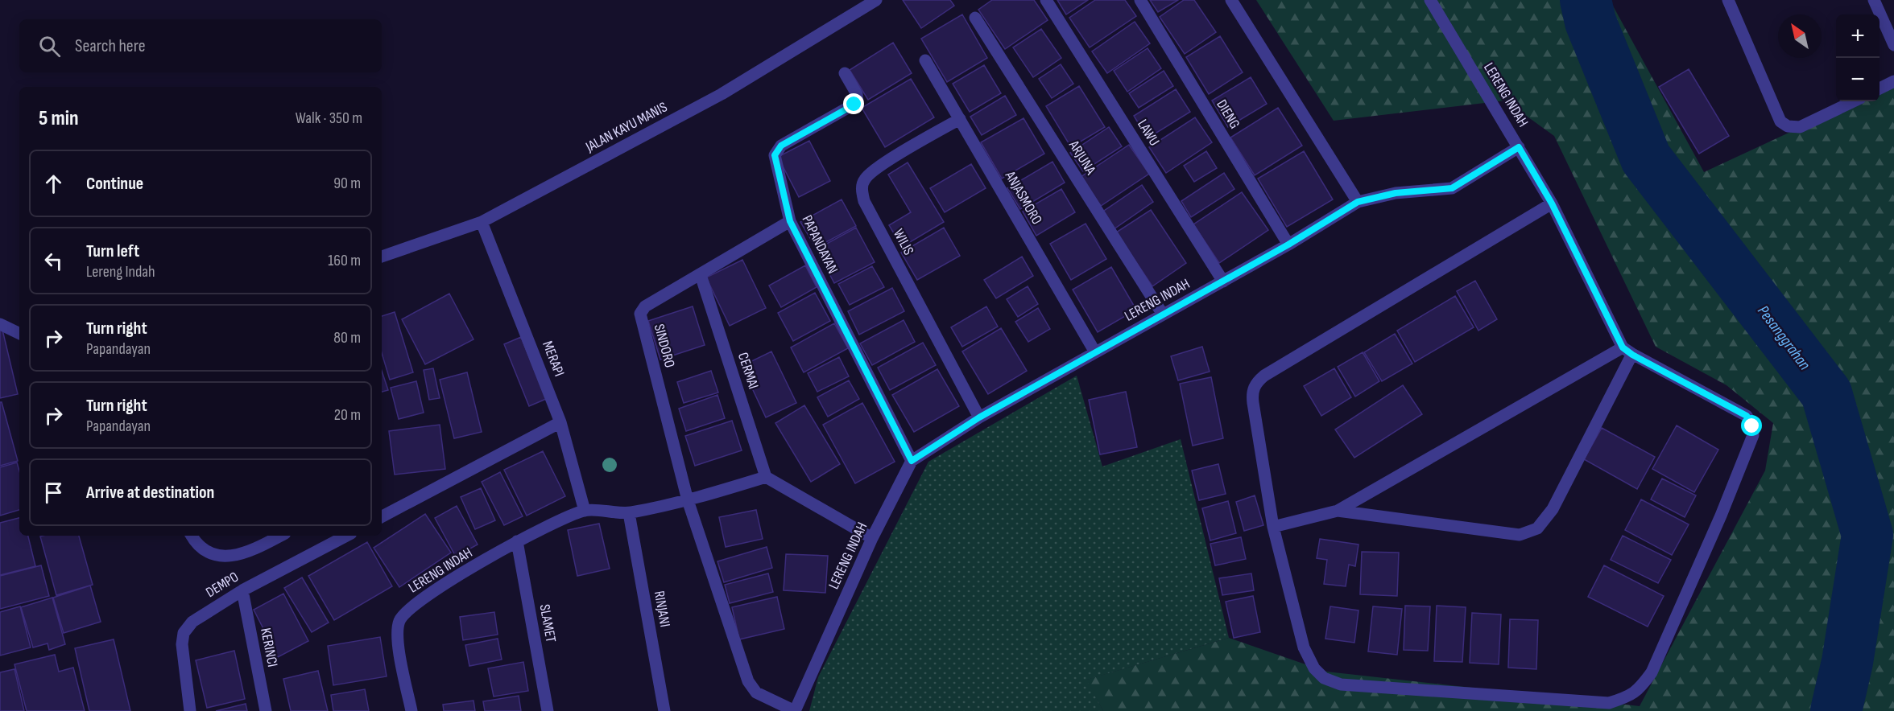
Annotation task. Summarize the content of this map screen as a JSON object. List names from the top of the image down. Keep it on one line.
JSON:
{"streets":{"street":["LERENG INDAH","DIENG","JALAN KAYU MANIS","LAWU","ARJUNA","ANJASMORO","WILIS","PAPANDAYAN","SINDORO","MERAPI","CERMAI","DEMPO","RINJANI","SLAMET","KERINCI"]},"crossings":[["LERENG INDAH","DIENG"],["LERENG INDAH","LAWU"],["LERENG INDAH","ARJUNA"],["LERENG INDAH","ANJASMORO"],["LERENG INDAH","WILIS"],["LERENG INDAH","PAPANDAYAN"],["LERENG INDAH","MERAPI"],["LERENG INDAH","SLAMET"],["JALAN KAYU MANIS","MERAPI"],["ANJASMORO","WILIS"],["PAPANDAYAN","SINDORO"],["SINDORO","CERMAI"],["DEMPO","KERINCI"]],"water":["Pesanggrahan"],"north":"top left","page":{"map_buttons":["+","−"],"search":"Search here","heading":["5 min","Walk · 350 m"],"list":[["Continue","90 m"],["Turn left","Lereng Indah","160 m"],["Turn right","Papandayan","80 m"],["Turn right","Papandayan","20 m"],"Arrive at destination"]}}
